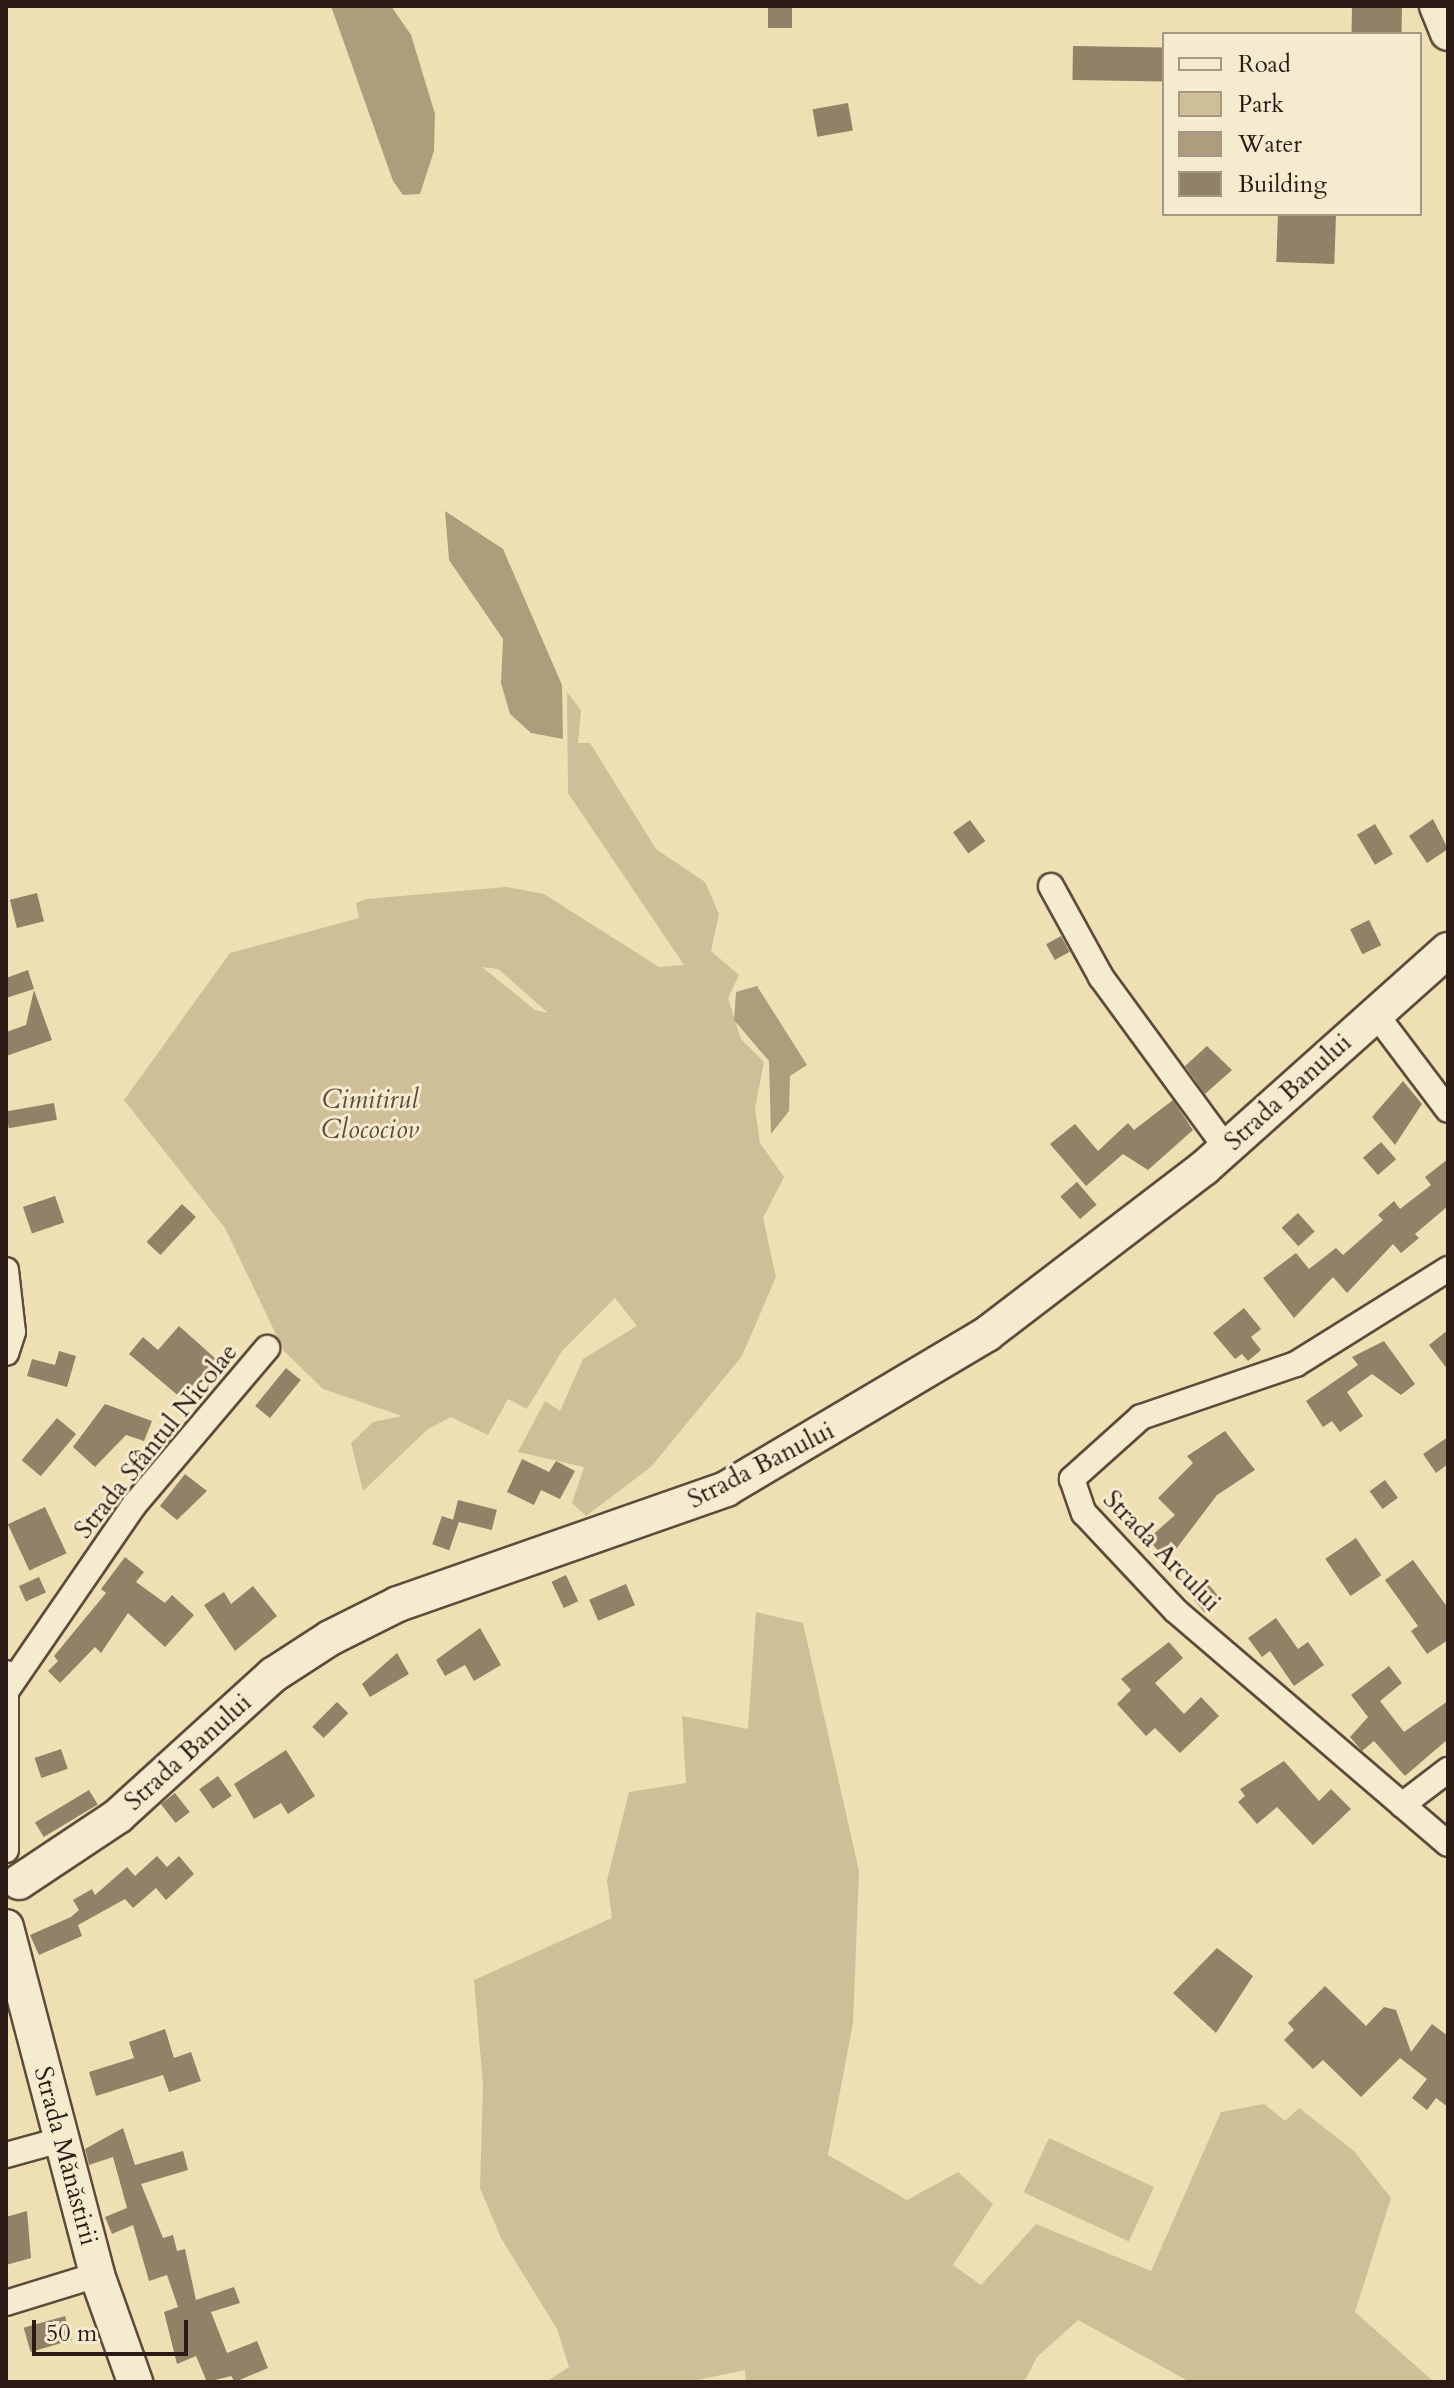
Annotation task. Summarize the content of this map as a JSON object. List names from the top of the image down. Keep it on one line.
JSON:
{"streets":{"street":["Strada Banului","Strada Sfântul Nicolae","Strada Arcului","Strada Mănăstirii"]},"parks":["Cimitirul Clocociov"],"legend":["Road","Park","Water","Building"],"scale_bar":"50 m"}
